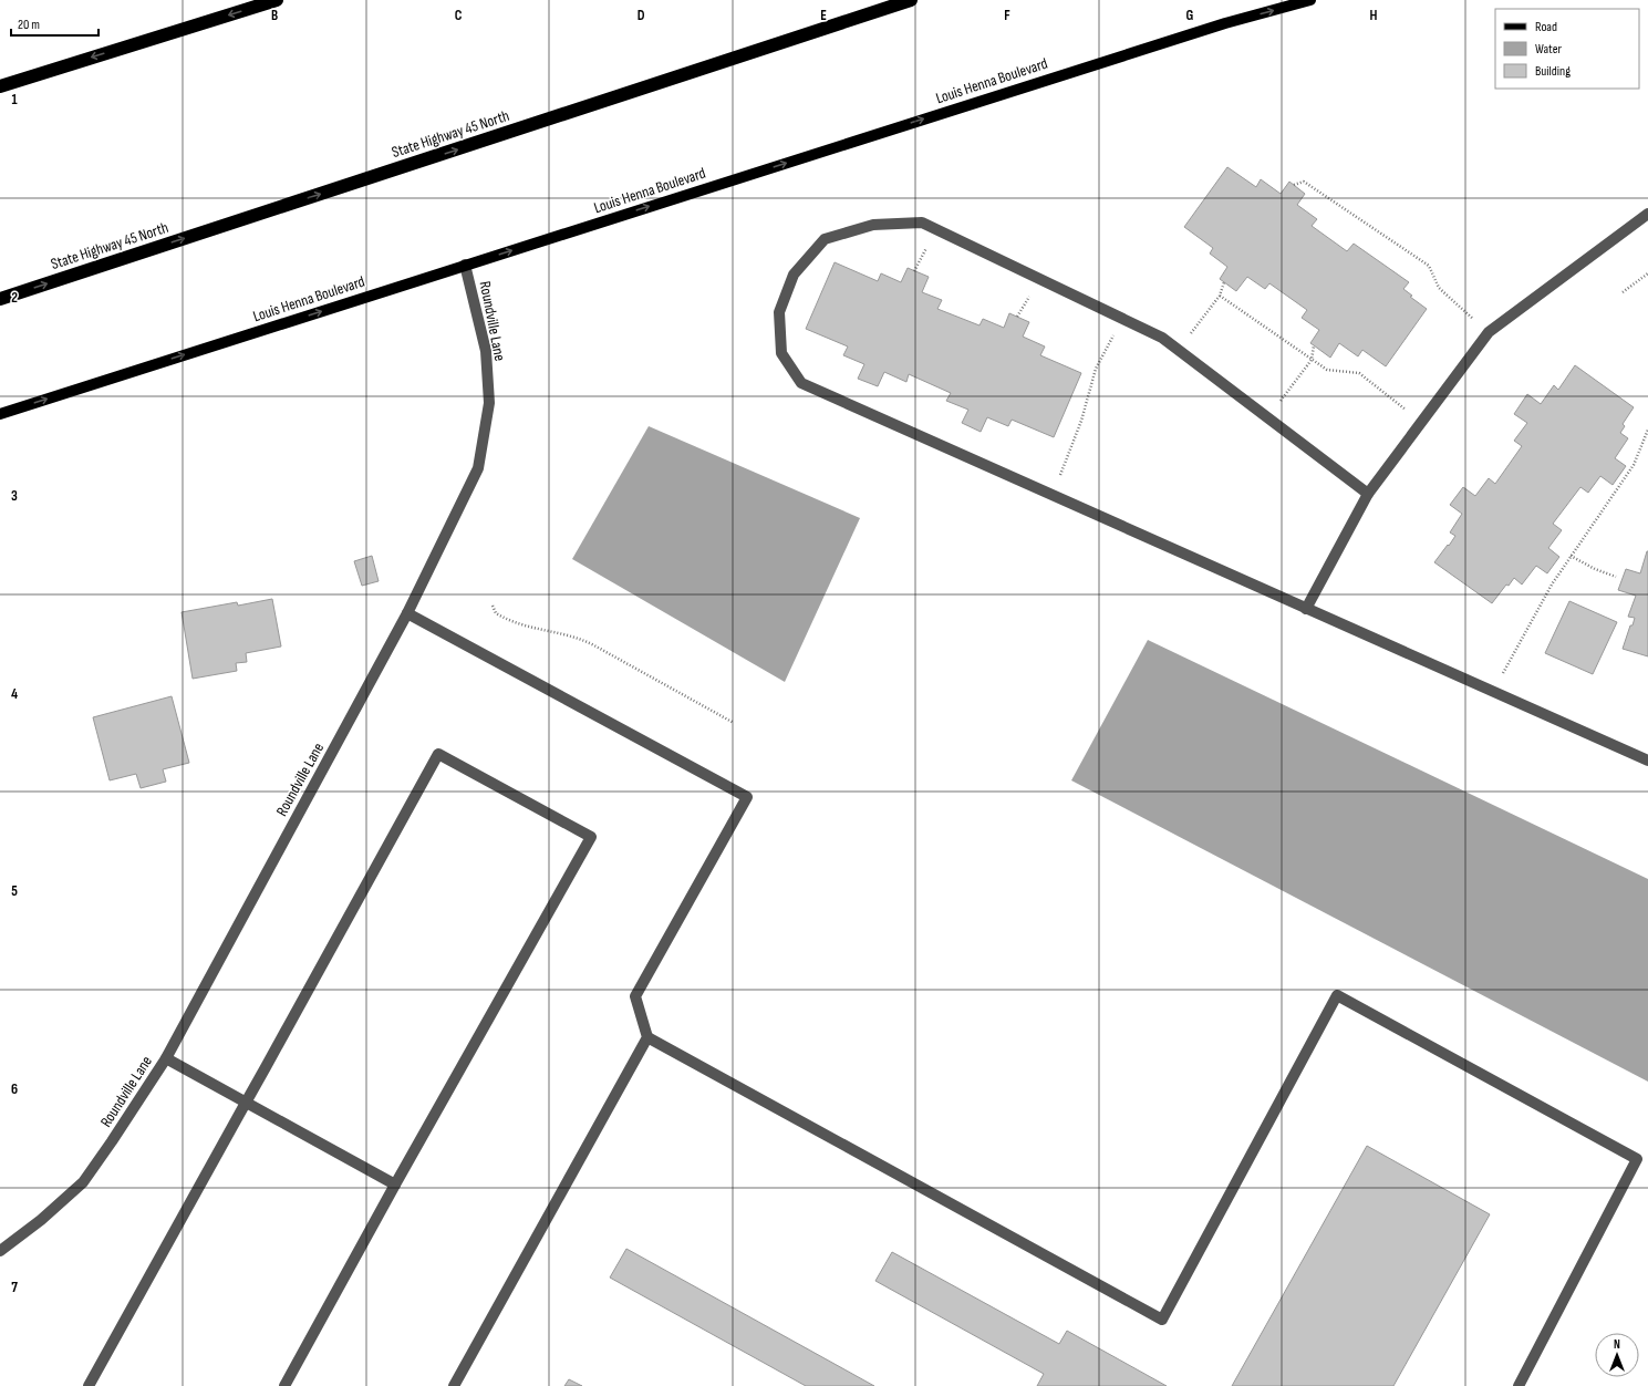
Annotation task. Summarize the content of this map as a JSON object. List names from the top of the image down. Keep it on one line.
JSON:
{"streets":{"highway":["State Highway 45 North"],"main road":["Louis Henna Boulevard"],"street":["Roundville Lane"]},"crossings":[["Louis Henna Boulevard","Roundville Lane"]],"one_way":["Louis Henna Boulevard","State Highway 45 North"],"legend":["Road","Water","Building"],"scale_bar":"20 m","north":"top","grid":{"columns":["B","C","D","E","F","G","H"],"rows":["1","2","3","4","5","6","7"]}}
